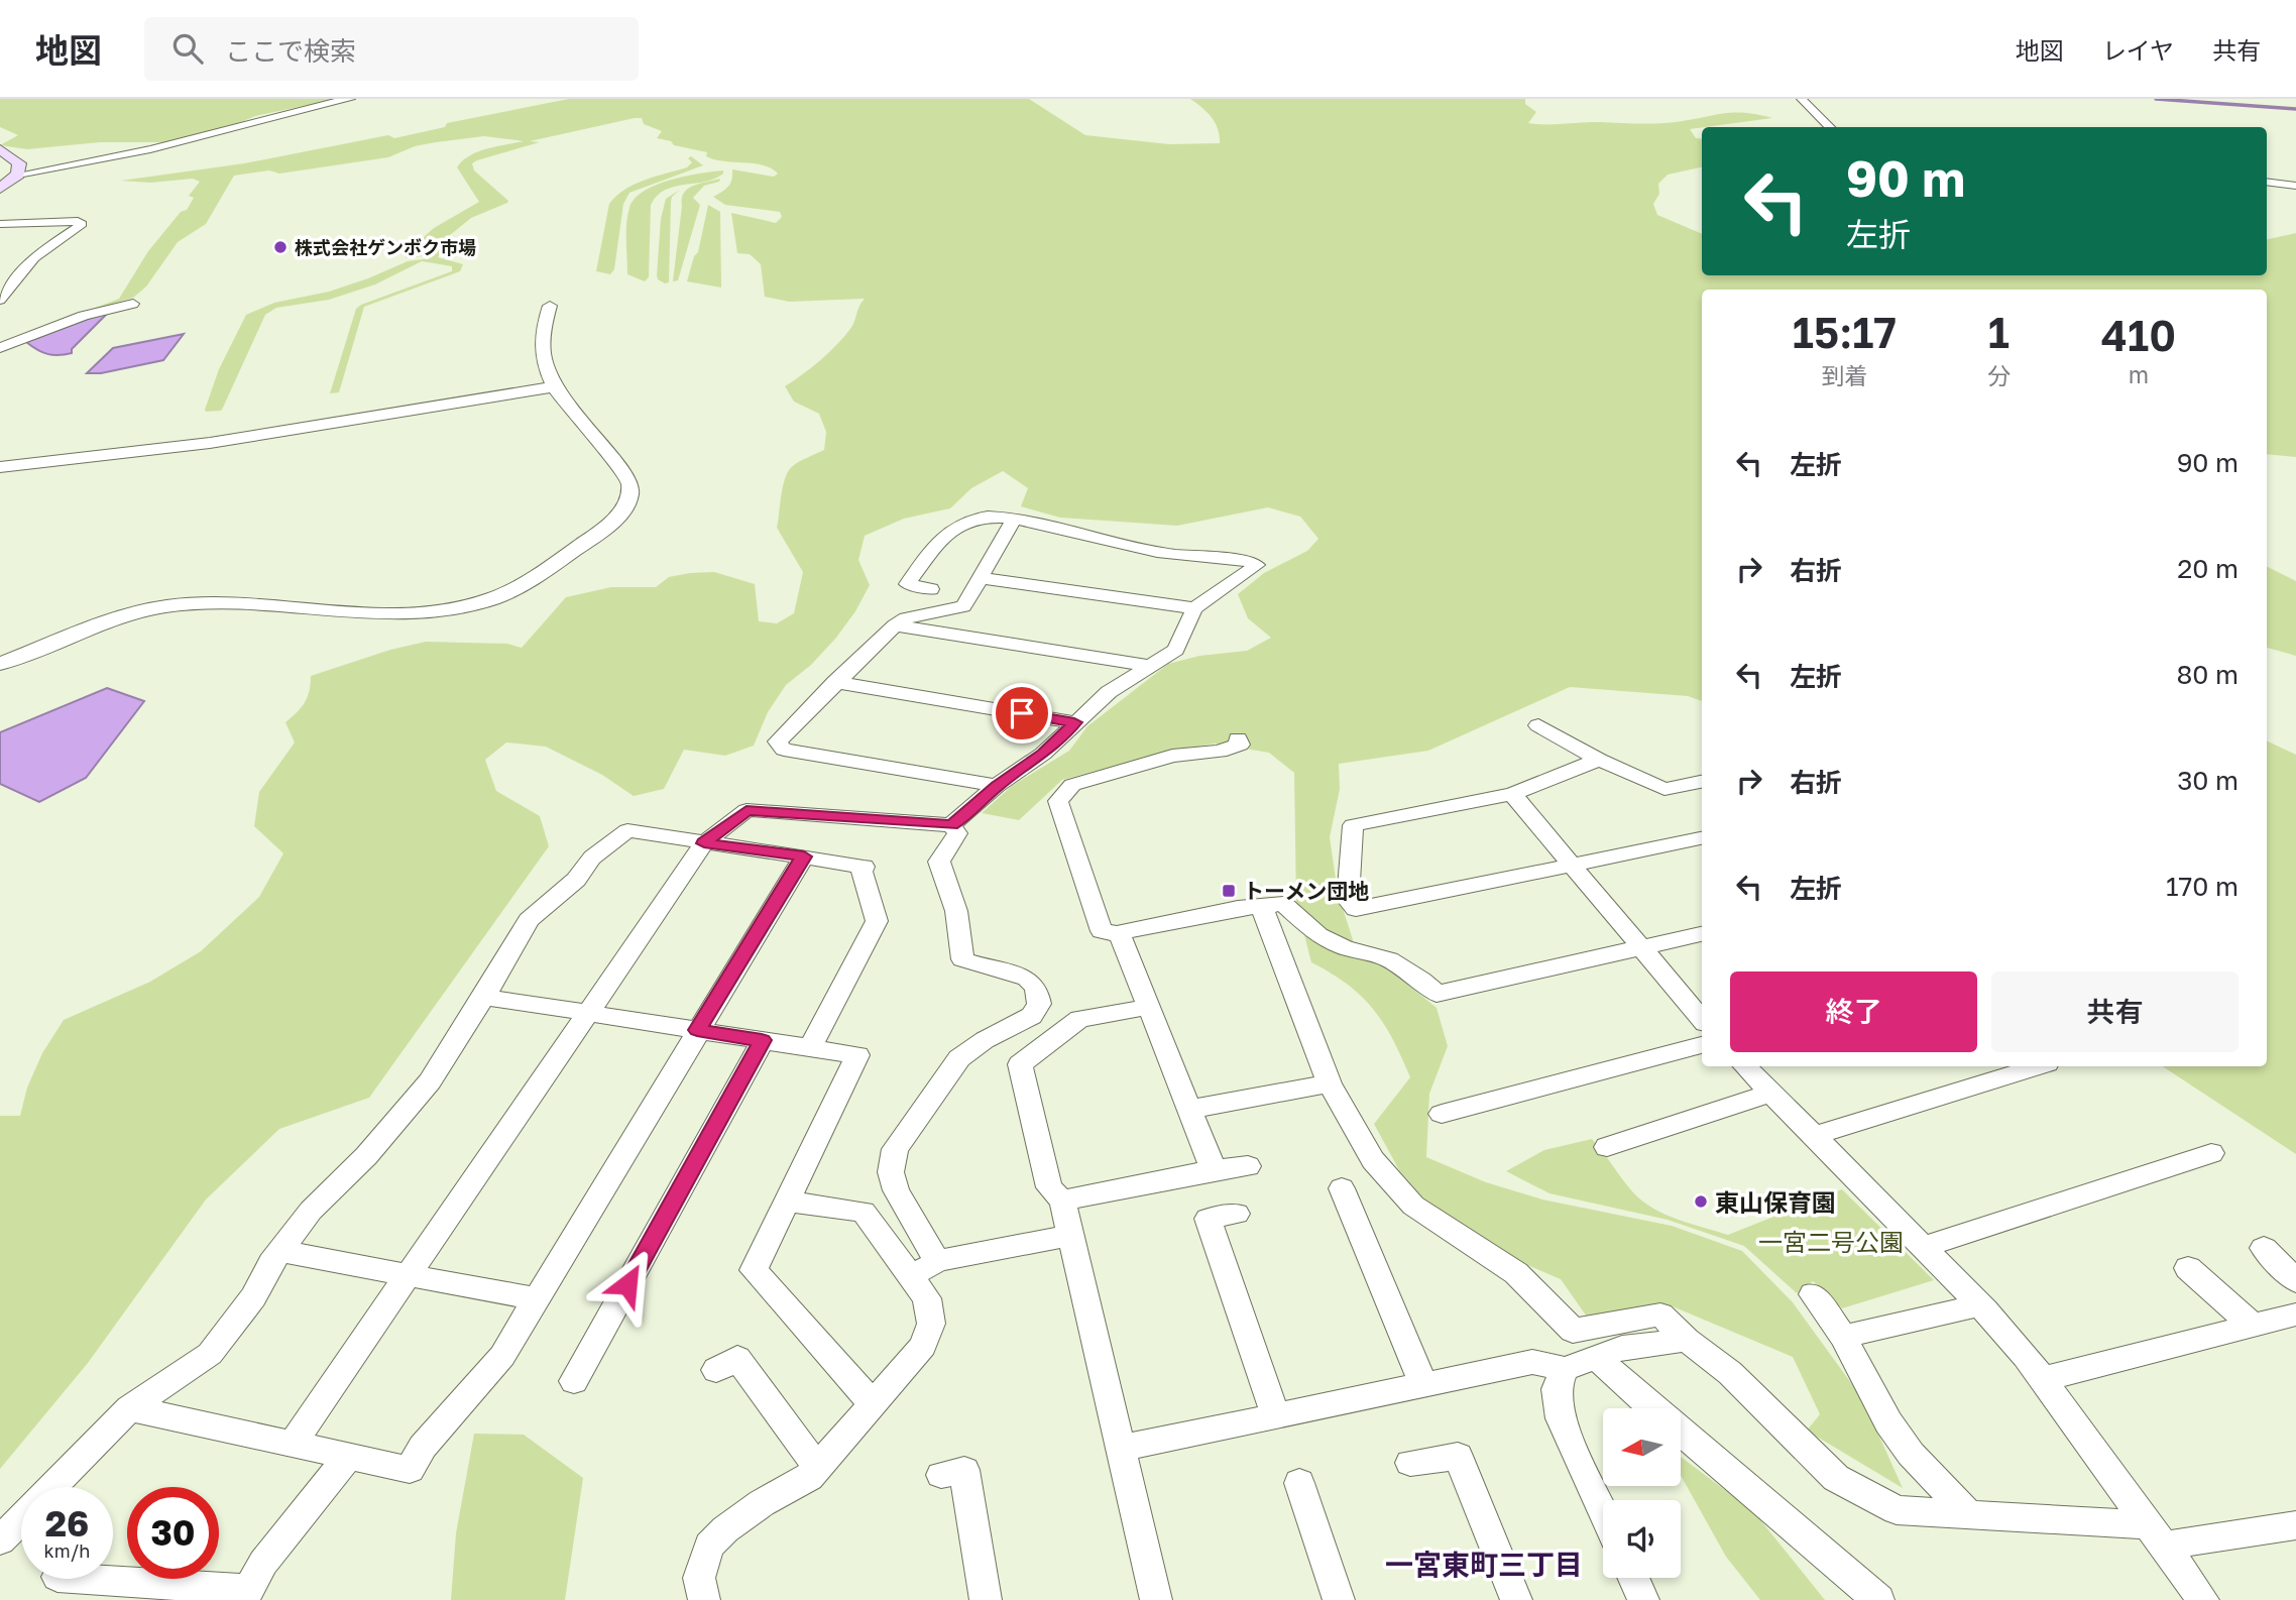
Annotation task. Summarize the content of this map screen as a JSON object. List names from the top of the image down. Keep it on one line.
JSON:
{"districts":["一宮東町三丁目"],"parks":["一宮二号公園"],"places":{"other":["株式会社ゲンボク市場","東山保育園"],"transit":["トーメン団地"]},"north":"left","page":{"header":"地図","search":"ここで検索","nav":["地図","レイヤ","共有"],"turn":["90 m","左折"],"eta":["15:17","到着","1","分","410","m"],"list":[{"name":"左折","value":"90 m"},{"name":"右折","value":"20 m"},{"name":"左折","value":"80 m"},{"name":"右折","value":"30 m"},{"name":"左折","value":"170 m"}],"buttons":["終了","共有"],"speed":"26 km/h","limit":"30"}}
